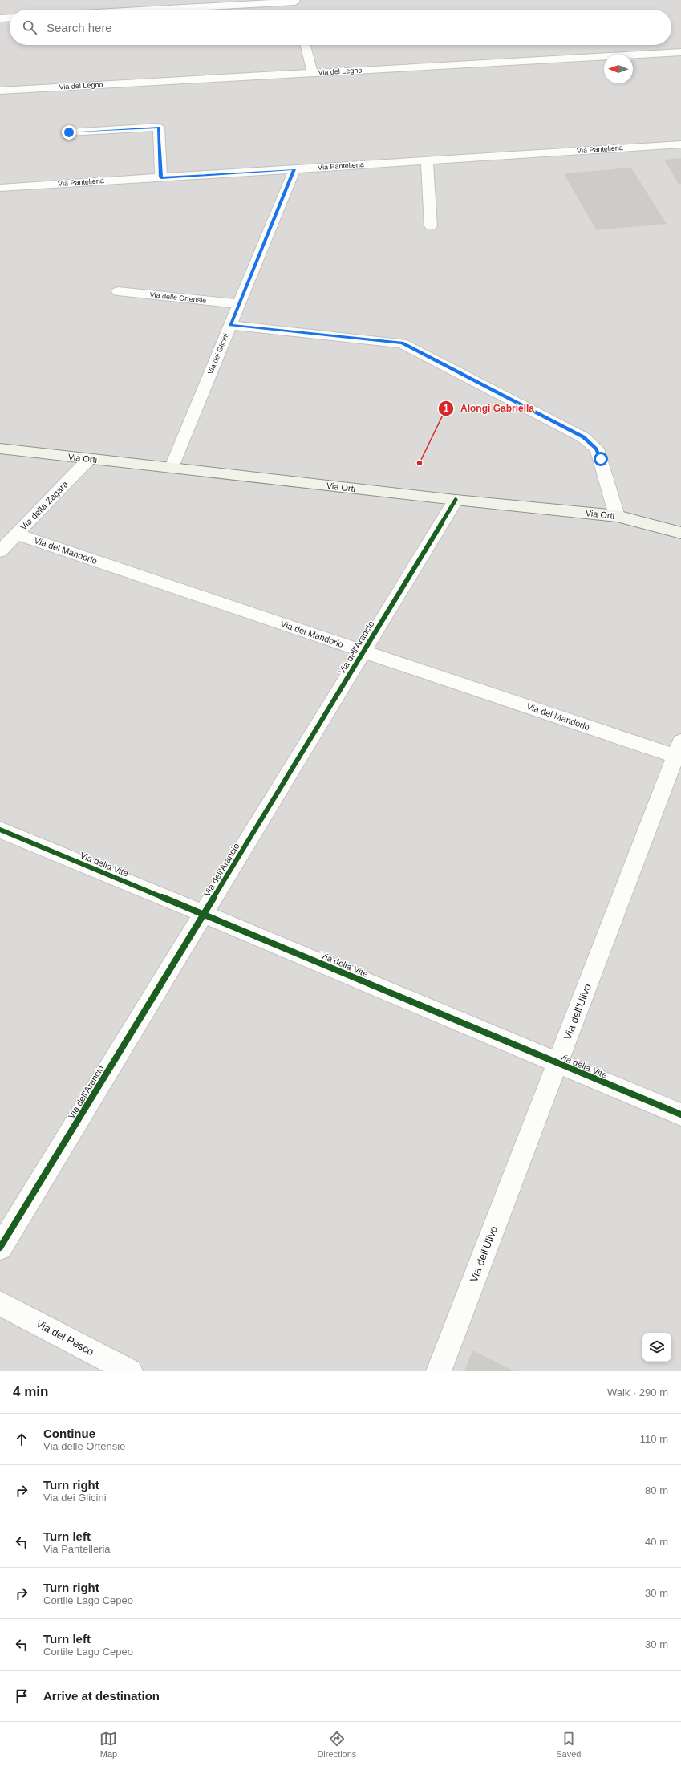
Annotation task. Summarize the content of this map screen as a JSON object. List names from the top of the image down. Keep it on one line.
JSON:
{"streets":{"street":["Via del Legno","Via Pantelleria","Via delle Ortensie","Via dei Glicini","Via Orti","Via della Zagara","Via del Mandorlo","Via dell'Arancio","Via della Vite","Via dell'Ulivo","Via del Pesco"]},"crossings":[["Via Pantelleria","Via dei Glicini"],["Via delle Ortensie","Via dei Glicini"],["Via dei Glicini","Via Orti"],["Via Orti","Via della Zagara"],["Via Orti","Via dell'Arancio"],["Via della Zagara","Via del Mandorlo"],["Via del Mandorlo","Via dell'Arancio"],["Via del Mandorlo","Via dell'Ulivo"],["Via dell'Arancio","Via della Vite"],["Via della Vite","Via dell'Ulivo"]],"places":["Alongi Gabriella"],"north":"left","page":{"search":"Search here","heading":["4 min","Walk · 290 m"],"list":[["Continue","Via delle Ortensie","110 m"],["Turn right","Via dei Glicini","80 m"],["Turn left","Via Pantelleria","40 m"],["Turn right","Cortile Lago Cepeo","30 m"],["Turn left","Cortile Lago Cepeo","30 m"],"Arrive at destination"],"nav":["Map","Directions","Saved"]}}
